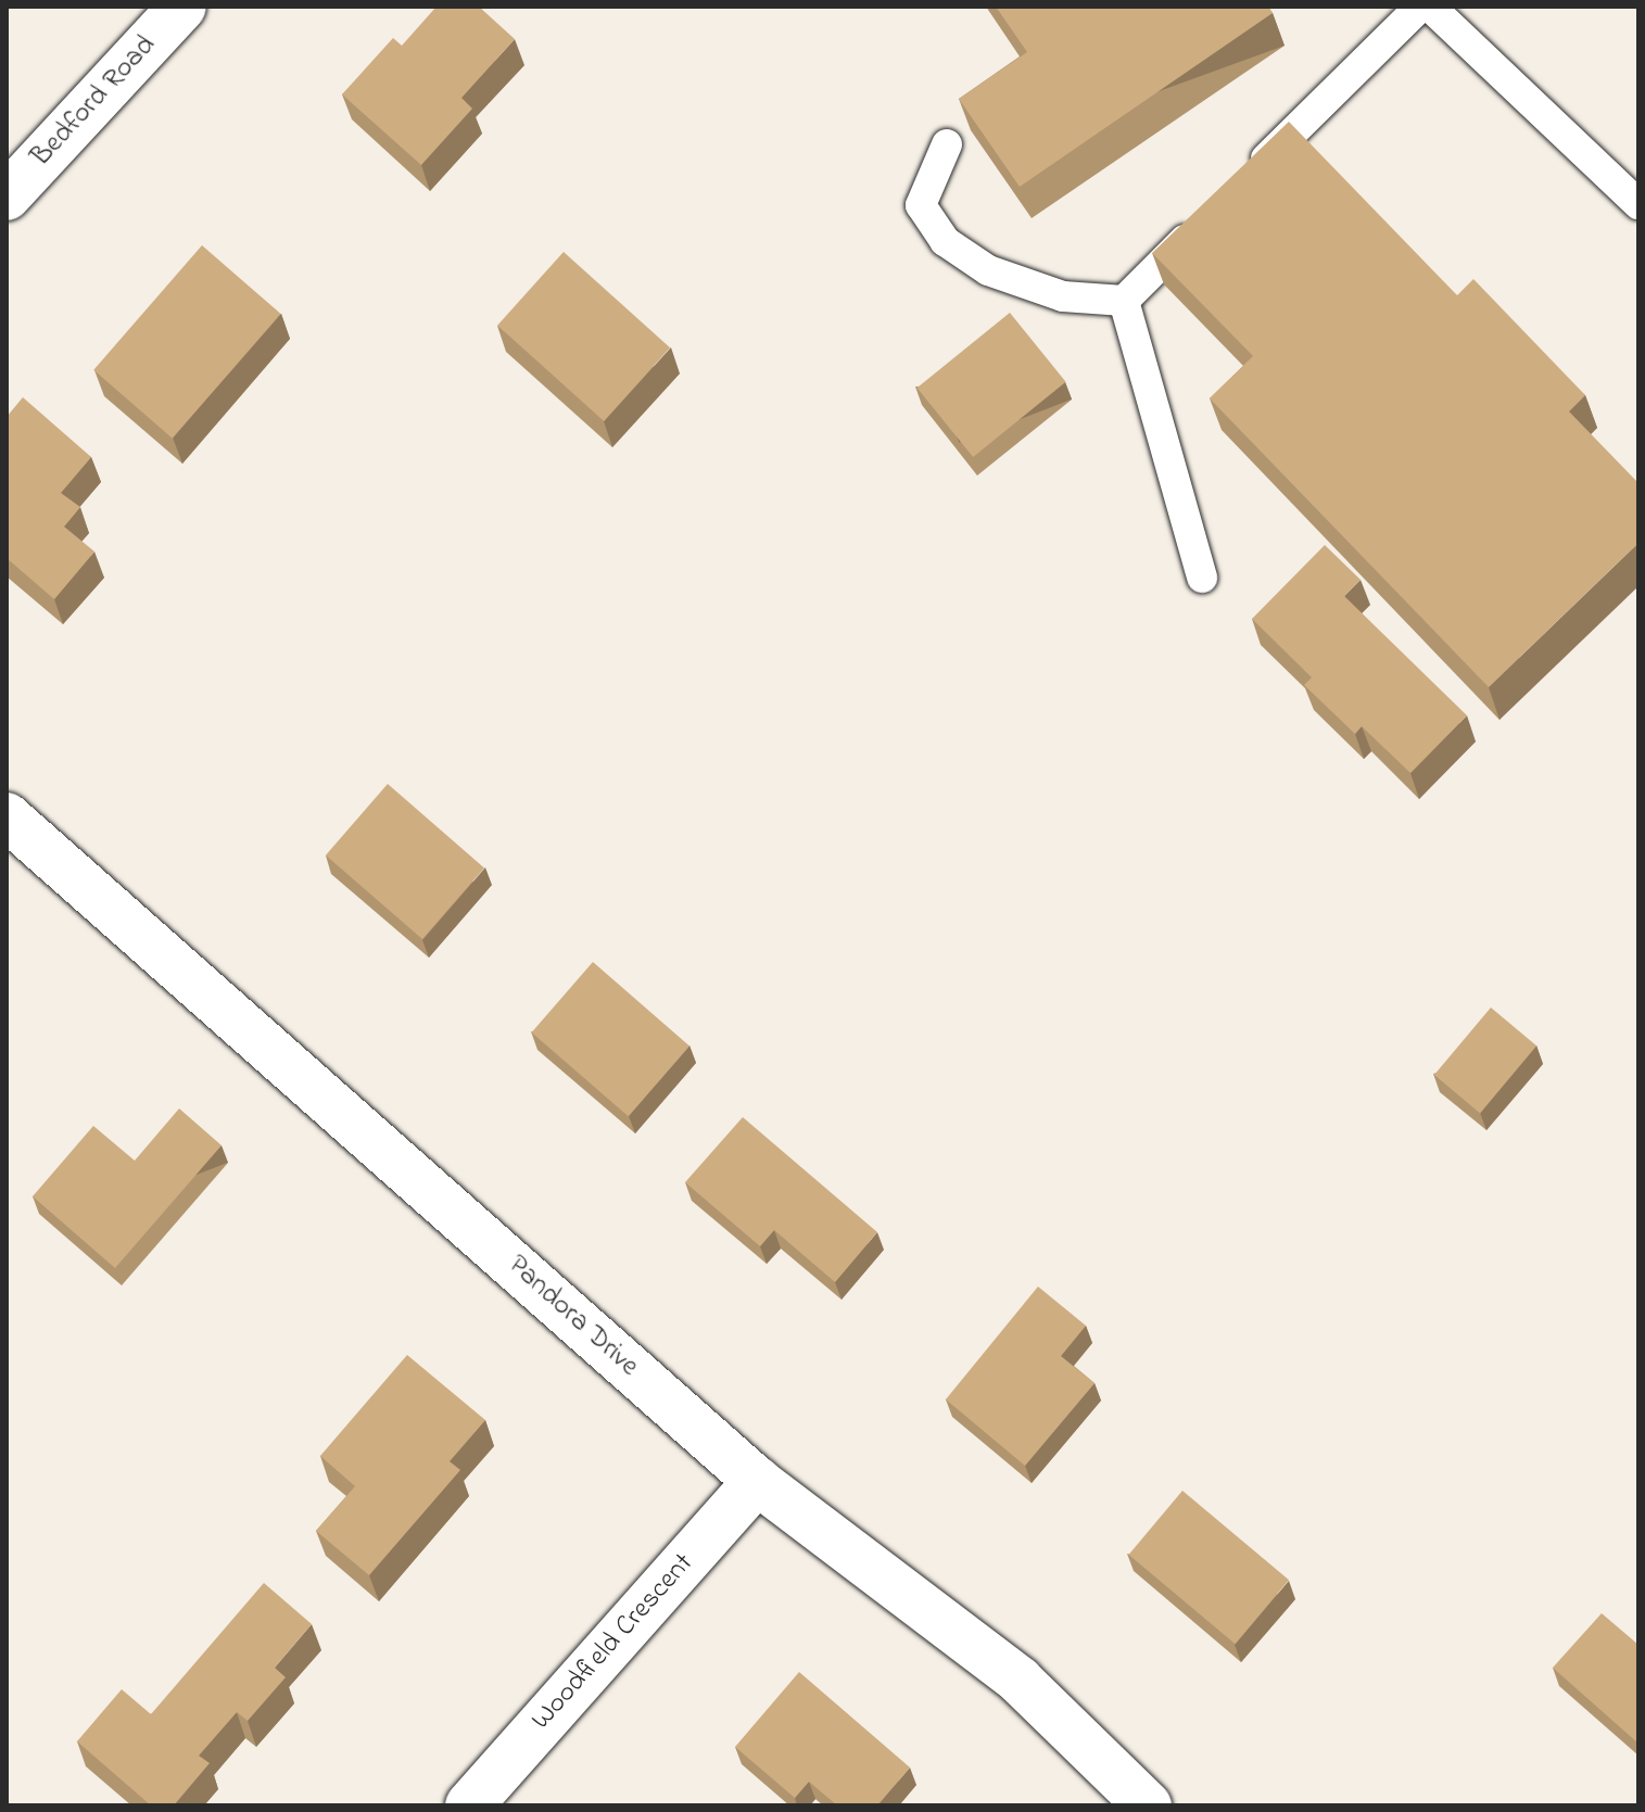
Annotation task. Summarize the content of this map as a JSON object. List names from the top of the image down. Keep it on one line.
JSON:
{"streets":{"street":["Bedford Road","Pandora Drive","Woodfield Crescent"]},"crossings":[["Pandora Drive","Woodfield Crescent"]]}
